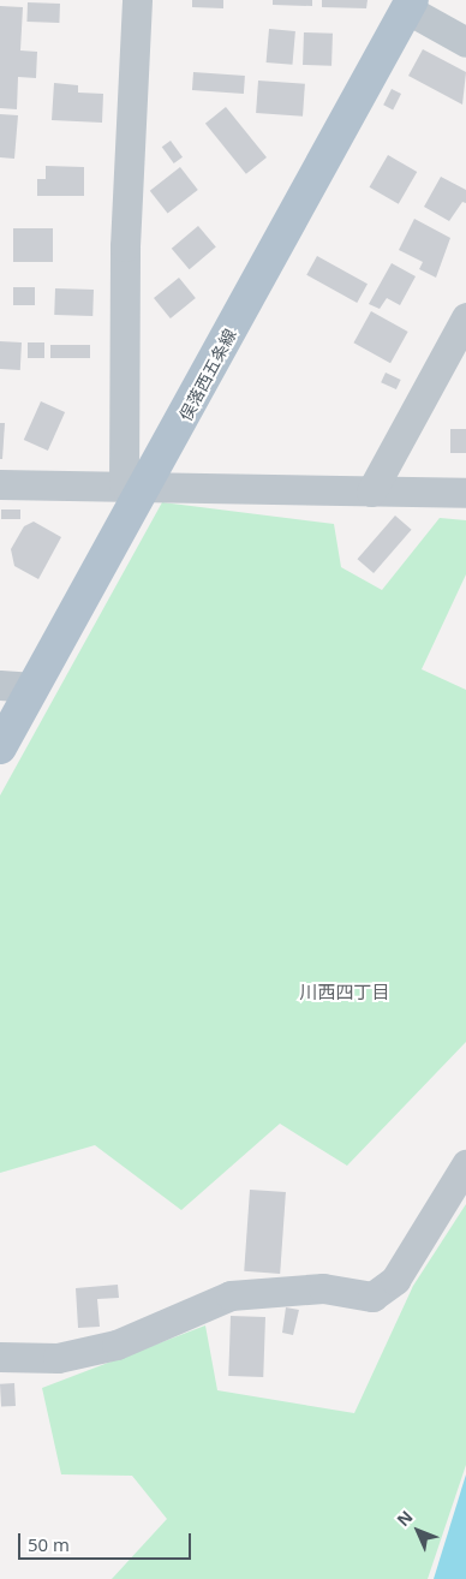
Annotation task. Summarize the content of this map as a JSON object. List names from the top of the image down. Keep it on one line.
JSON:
{"streets":{"main road":["俣落西五条線"]},"districts":["川西四丁目"],"scale_bar":"50 m","north":"top left"}
